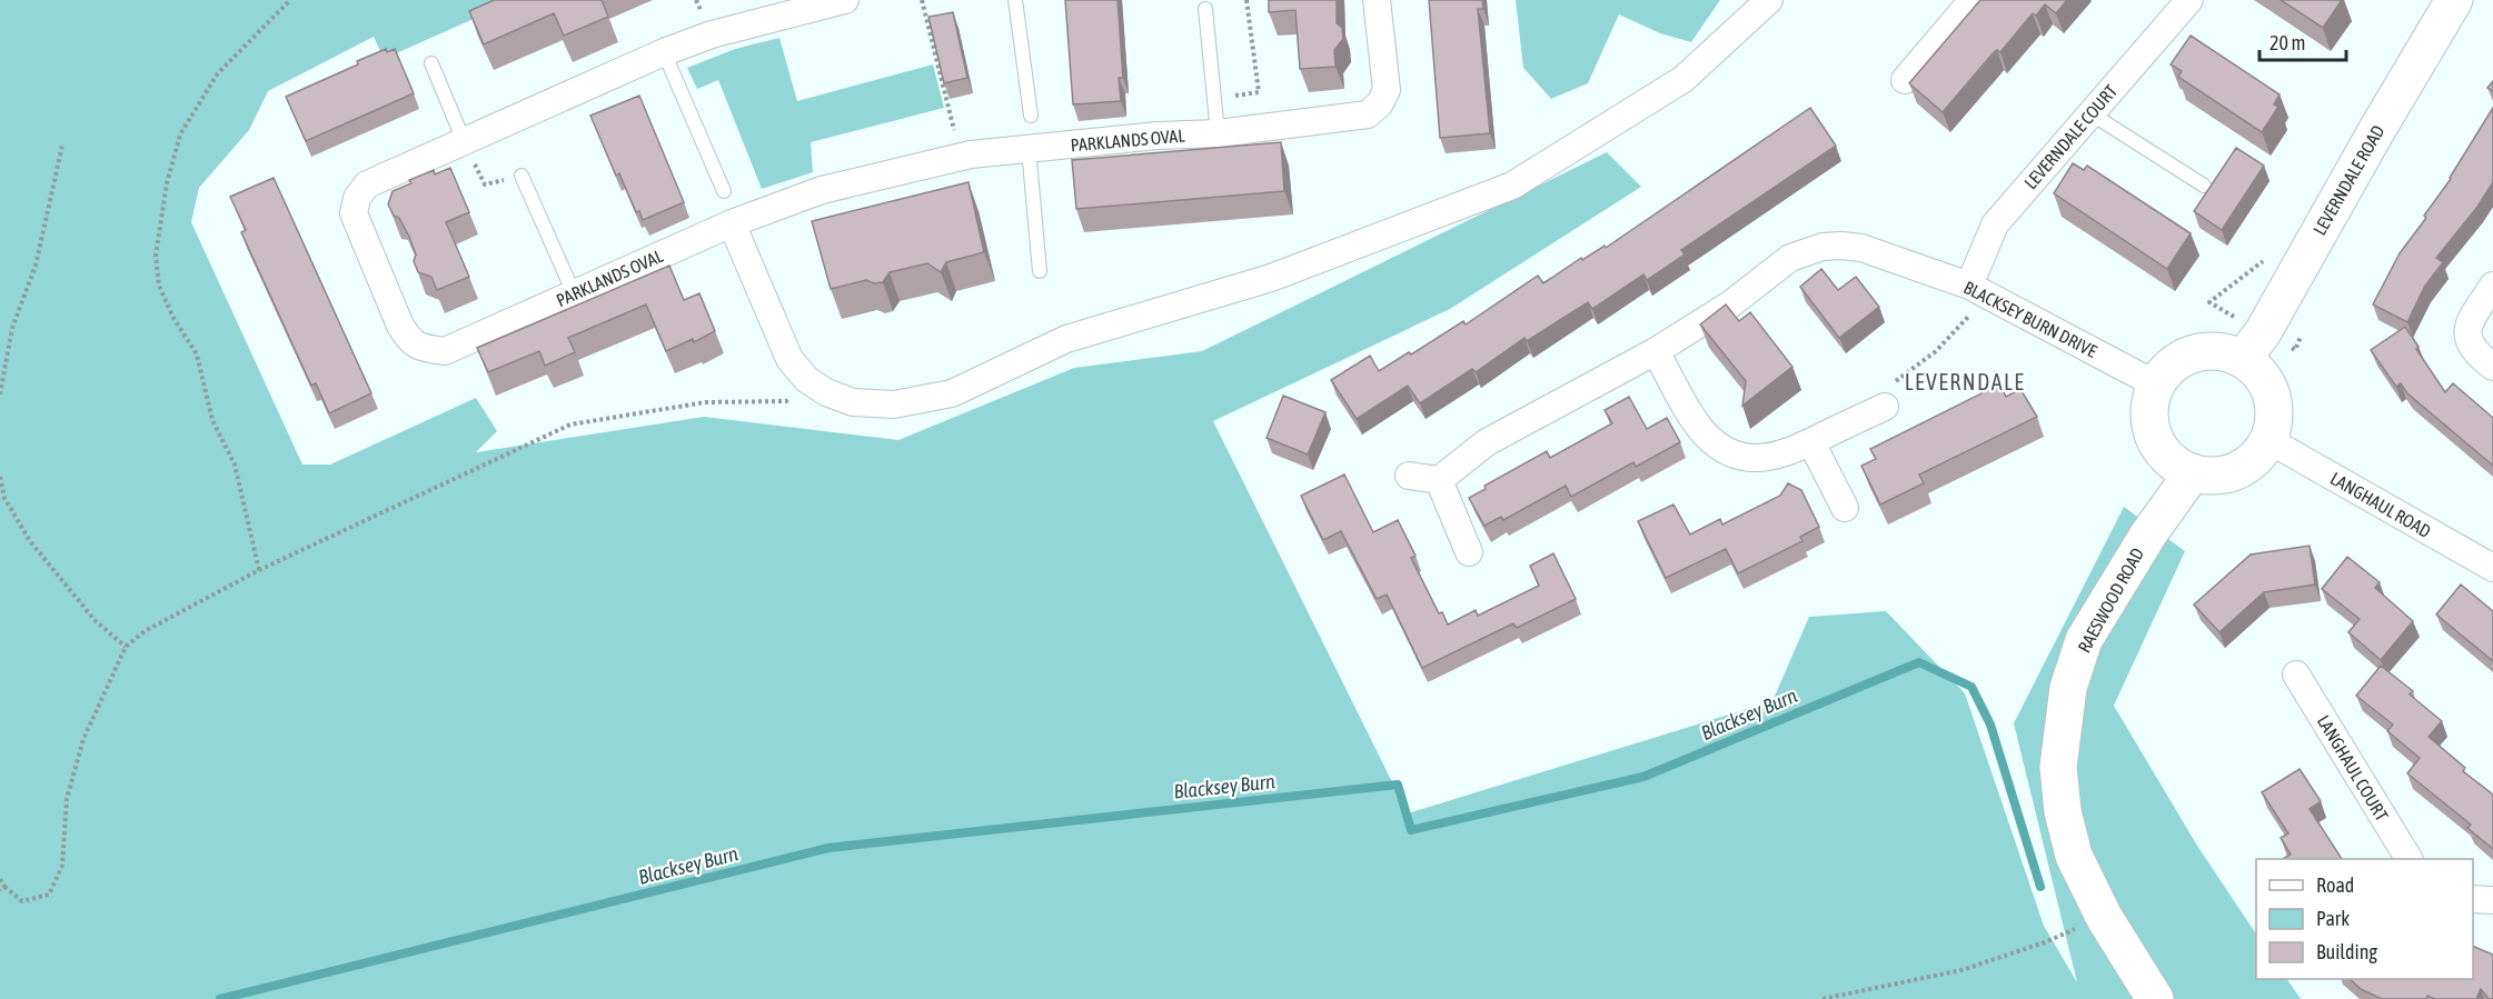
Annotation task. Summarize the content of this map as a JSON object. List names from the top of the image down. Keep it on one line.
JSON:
{"streets":{"street":["LEVERNDALE COURT","PARKLANDS OVAL","LEVERNDALE ROAD","BLACKSEY BURN DRIVE","LANGHAUL ROAD","RAESWOOD ROAD","LANGHAUL COURT"]},"crossings":[["LEVERNDALE COURT","BLACKSEY BURN DRIVE"],["LEVERNDALE ROAD","BLACKSEY BURN DRIVE"],["LEVERNDALE ROAD","LANGHAUL ROAD"],["LEVERNDALE ROAD","RAESWOOD ROAD"],["BLACKSEY BURN DRIVE","LANGHAUL ROAD"],["BLACKSEY BURN DRIVE","RAESWOOD ROAD"],["LANGHAUL ROAD","RAESWOOD ROAD"]],"districts":["LEVERNDALE"],"water":["Blacksey Burn"],"legend":["Road","Park","Building"],"scale_bar":"20 m"}
